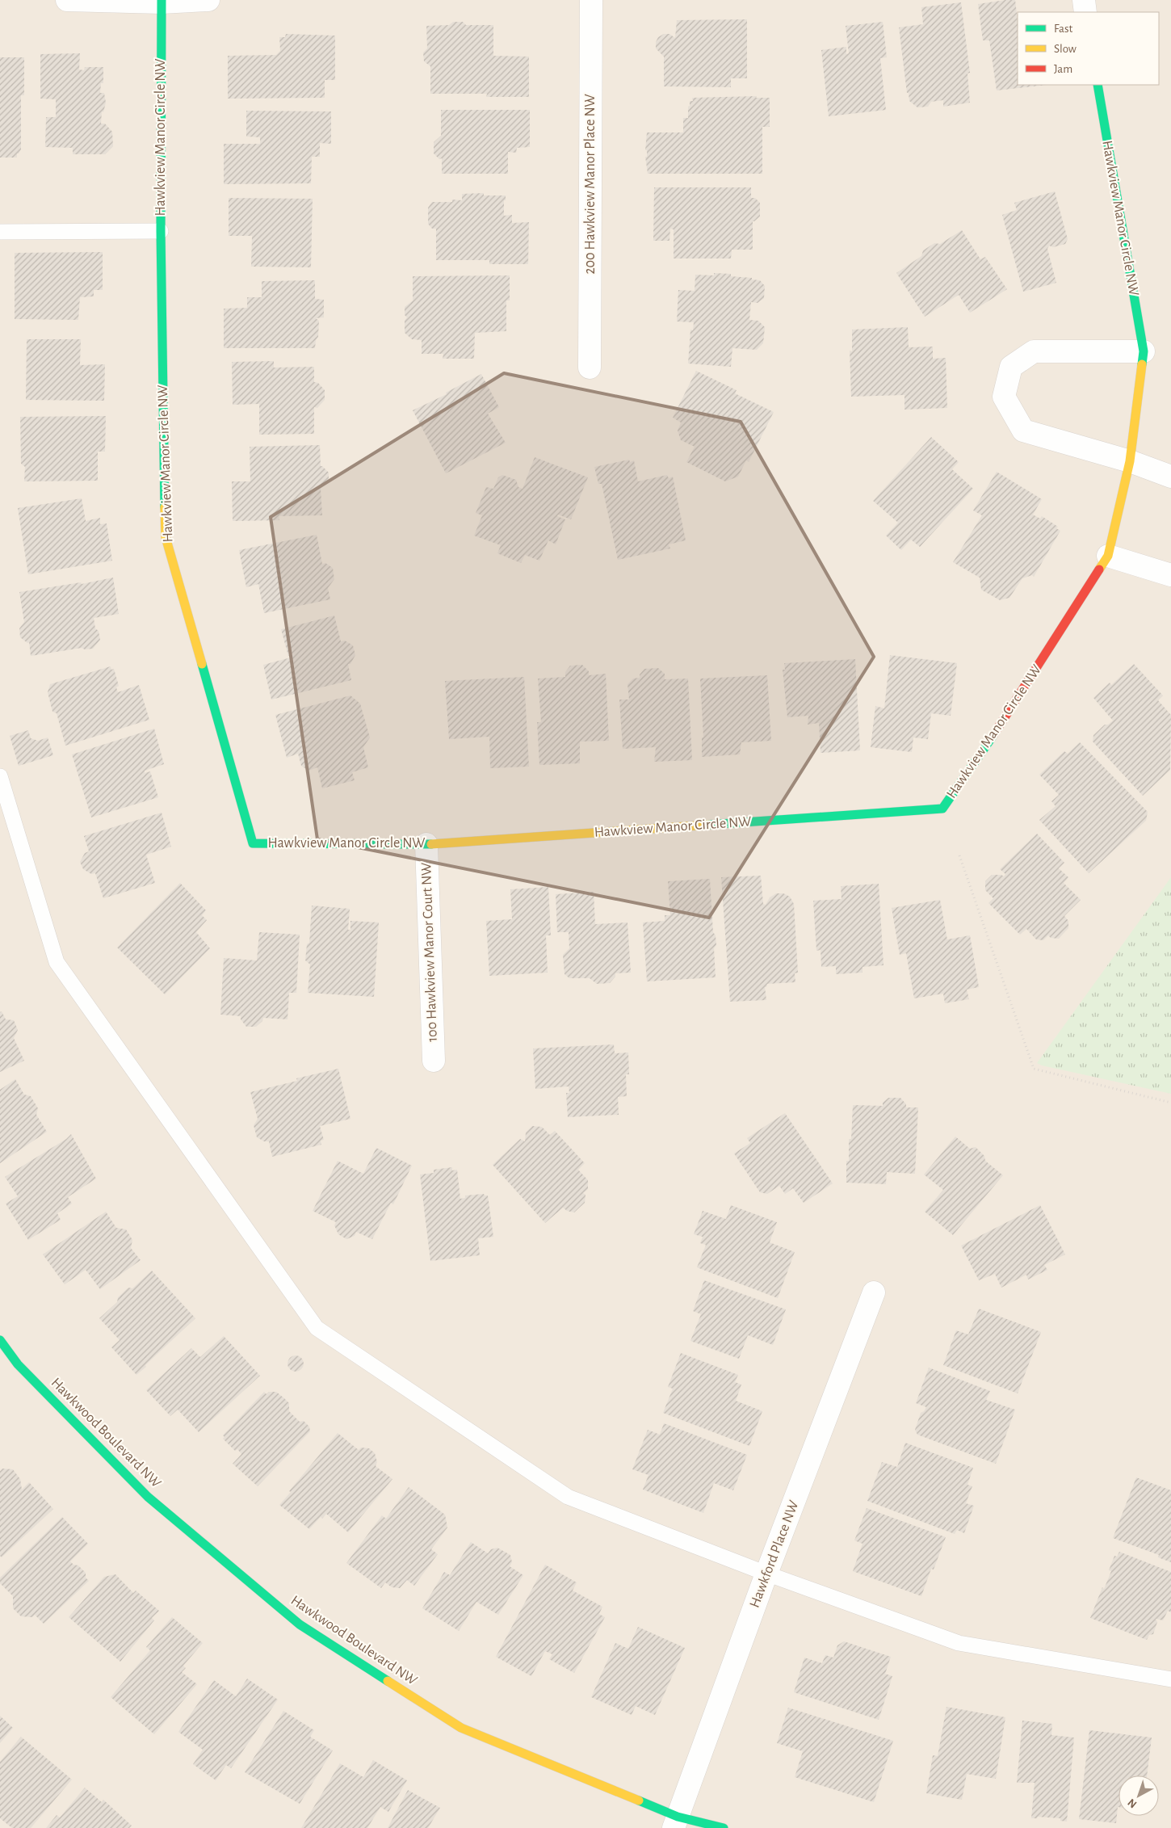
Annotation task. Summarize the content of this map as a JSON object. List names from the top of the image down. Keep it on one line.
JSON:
{"streets":{"street":["Hawkview Manor Circle NW","200 Hawkview Manor Place NW","100 Hawkview Manor Court NW","Hawkwood Boulevard NW","Hawkford Place NW"]},"crossings":[["Hawkview Manor Circle NW","100 Hawkview Manor Court NW"],["Hawkwood Boulevard NW","Hawkford Place NW"]],"legend":["Fast","Slow","Jam"],"north":"bottom left"}
